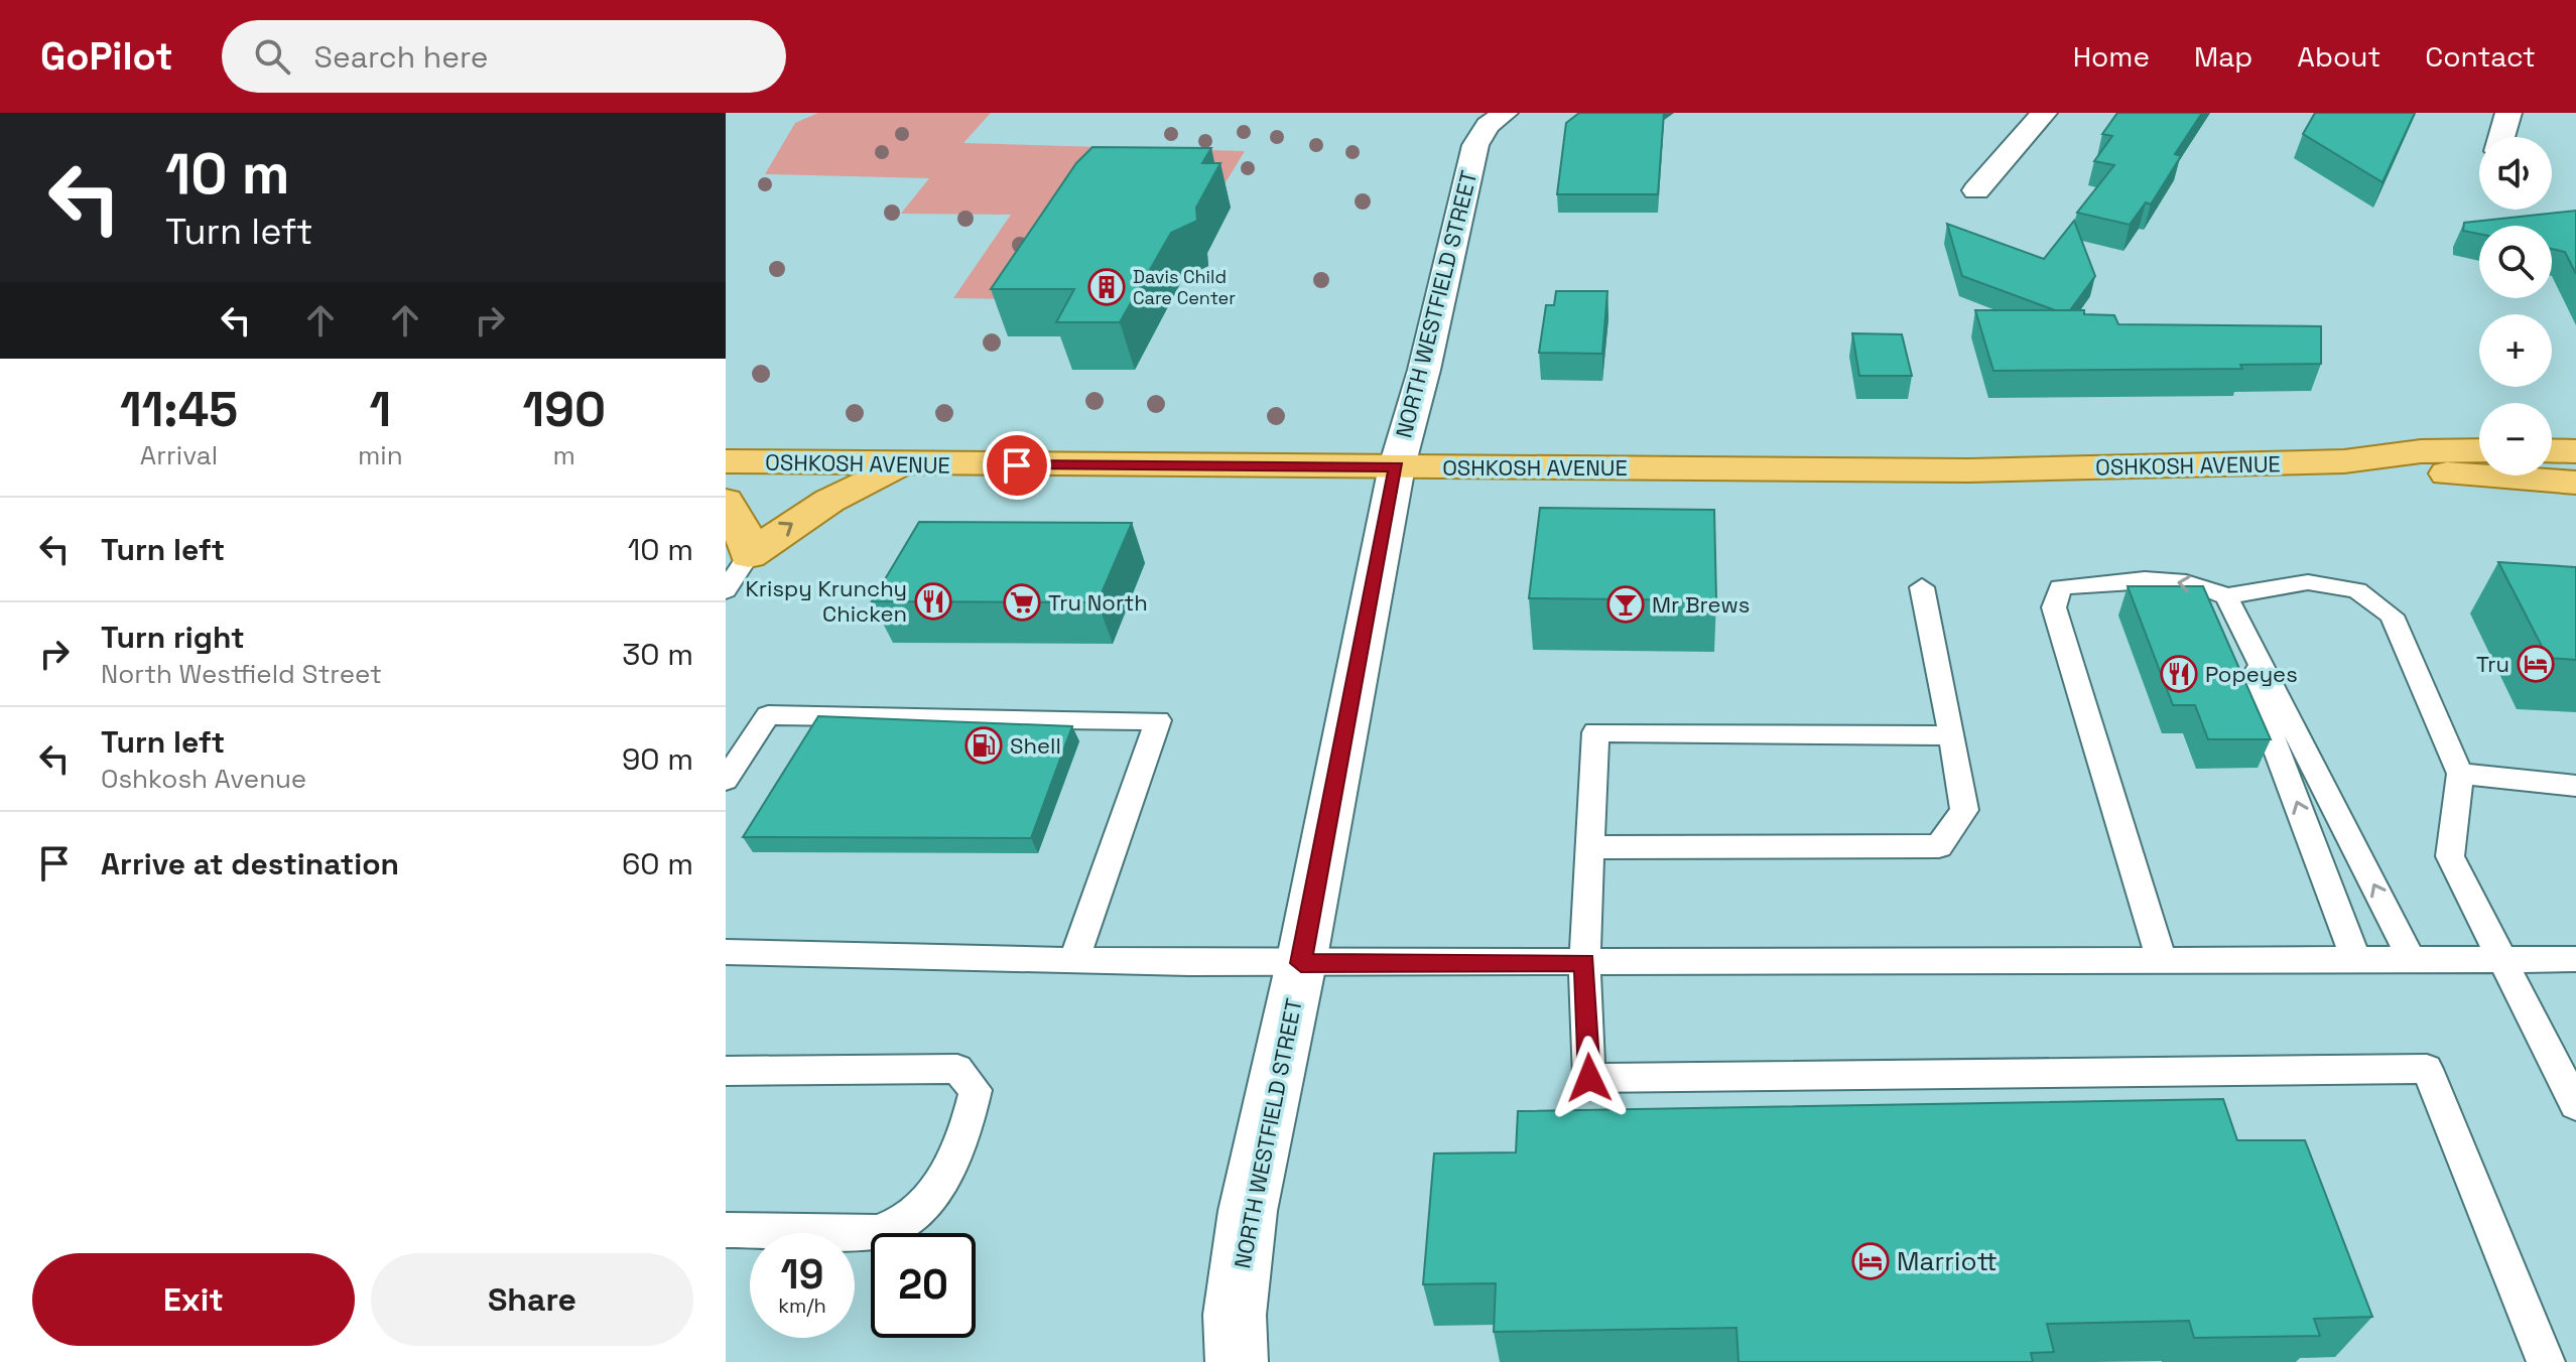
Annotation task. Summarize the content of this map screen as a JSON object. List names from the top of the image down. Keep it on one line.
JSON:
{"streets":{"main road":["OSHKOSH AVENUE"],"street":["NORTH WESTFIELD STREET"]},"crossings":[["NORTH WESTFIELD STREET","OSHKOSH AVENUE"]],"places":{"building":["Davis Child Care Center"],"restaurant":["Krispy Krunchy Chicken","Popeyes"],"supermarket":["Tru North"],"bar":["Mr Brews"],"hotel":["Tru","Marriott"],"fuel station":["Shell"]},"page":{"header":"GoPilot","search":"Search here","nav":["Home","Map","About","Contact"],"turn":["10 m","Turn left"],"map_buttons":["+","−"],"eta":["11:45","Arrival","1","min","190","m"],"list":[{"name":"Turn left","value":"10 m"},{"name":"Turn right","note":"North Westfield Street","value":"30 m"},{"name":"Turn left","note":"Oshkosh Avenue","value":"90 m"},{"name":"Arrive at destination","value":"60 m"}],"speed":"19 km/h","limit":"20","buttons":["Exit","Share"]}}
